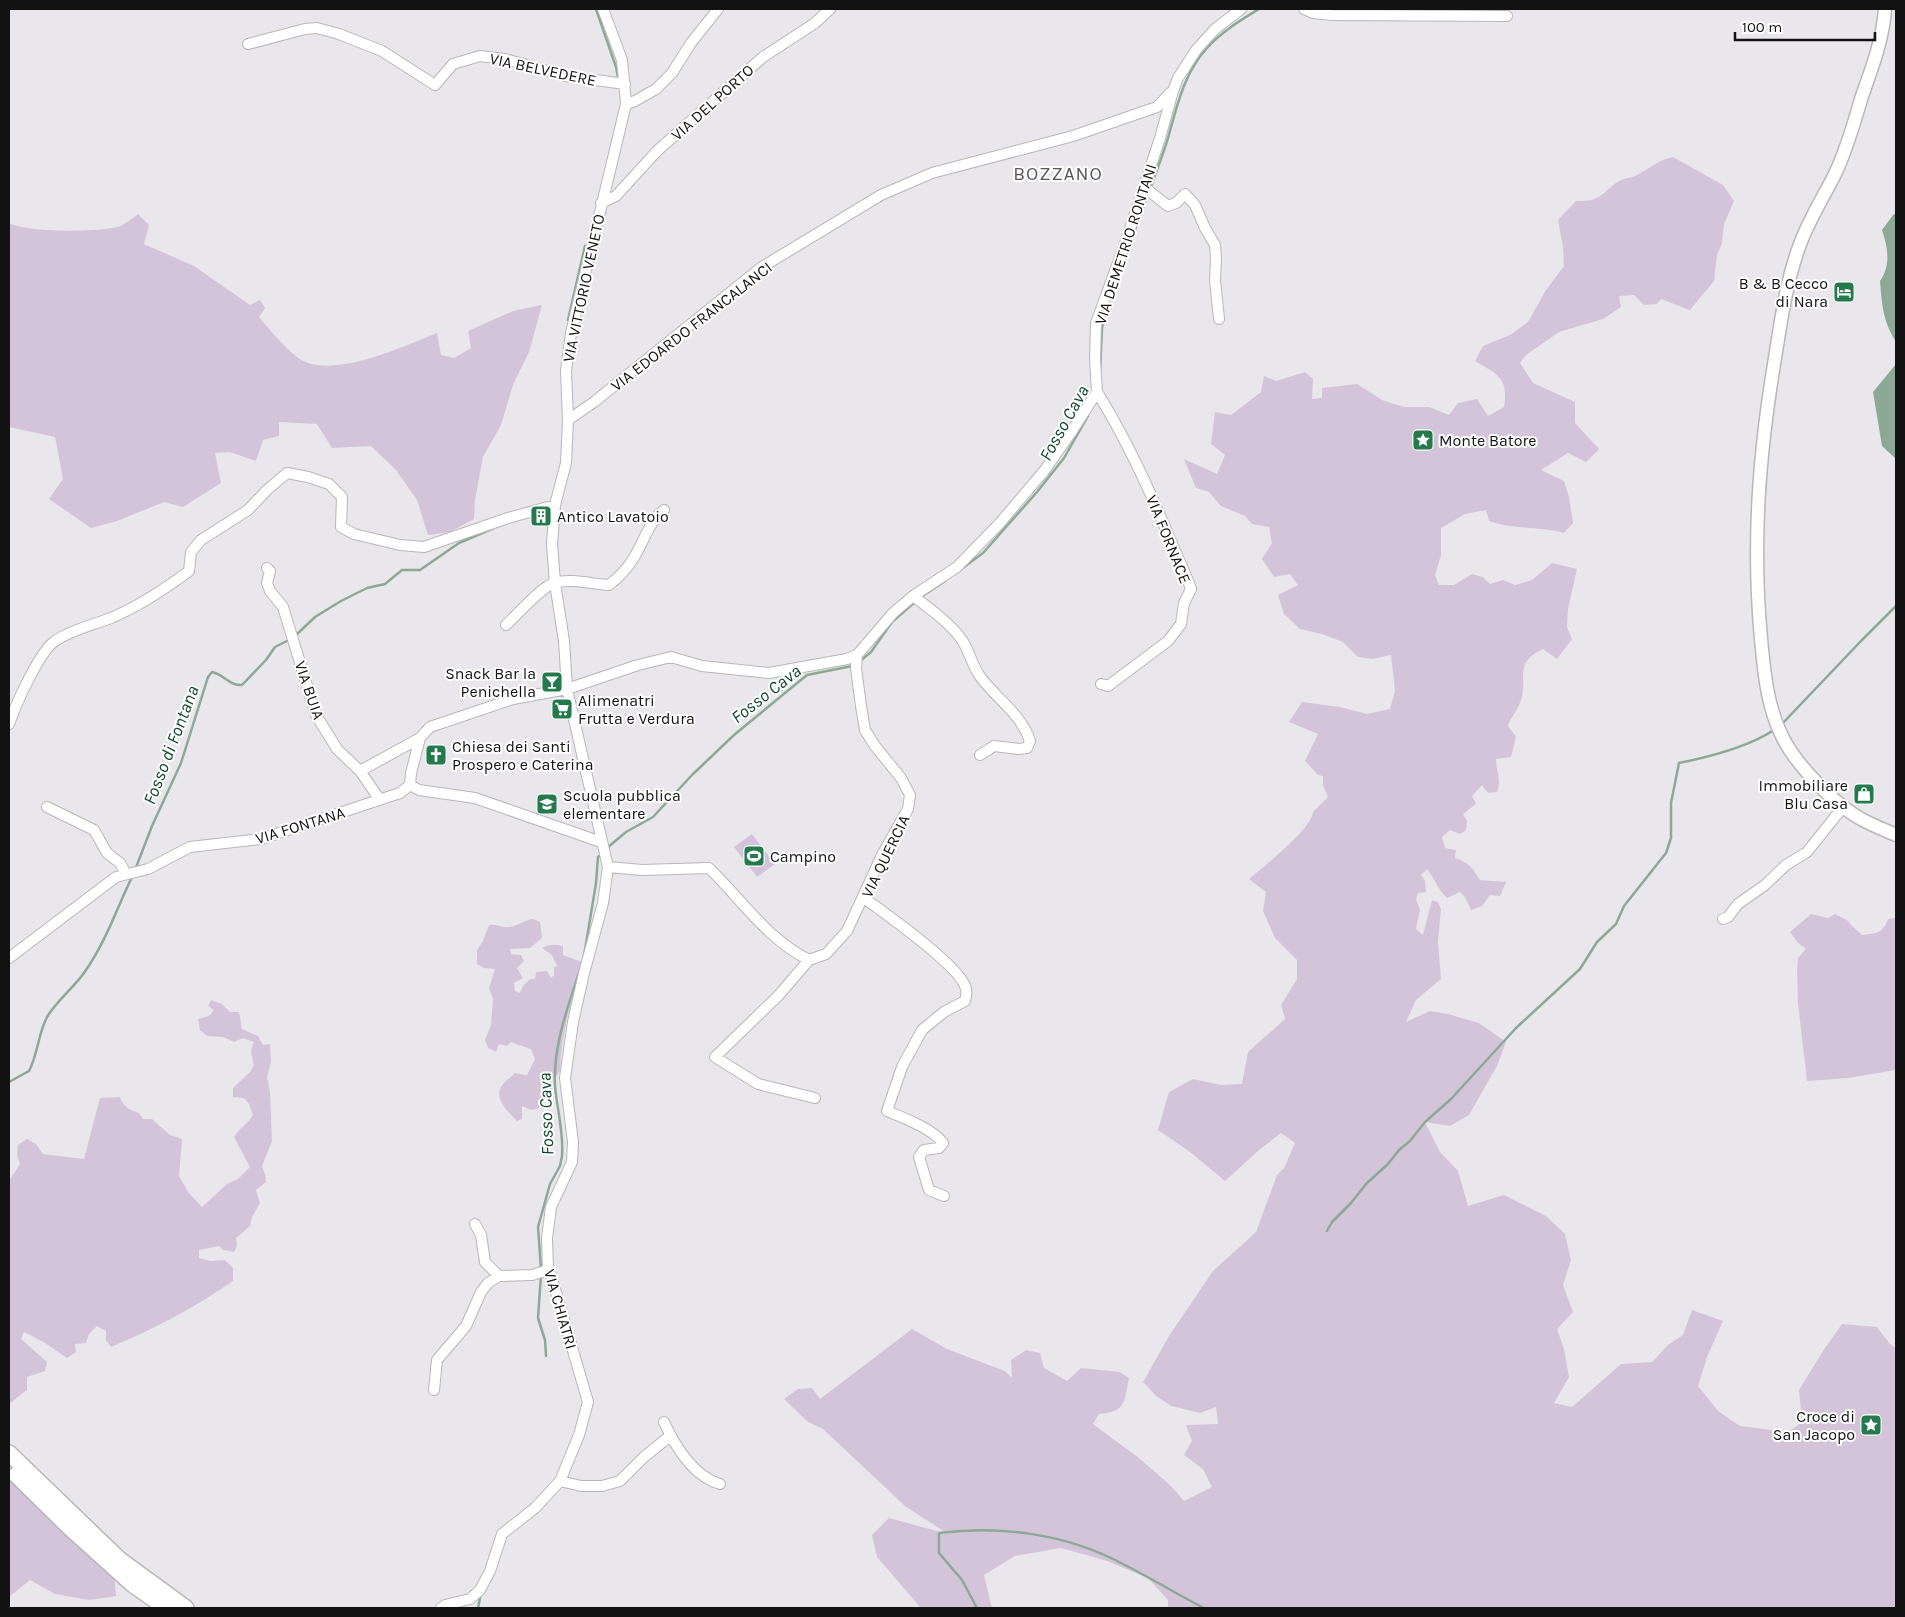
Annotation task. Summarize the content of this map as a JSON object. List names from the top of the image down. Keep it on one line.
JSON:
{"streets":{"street":["VIA BELVEDERE","VIA DEL PORTO","VIA DEMETRIO RONTANI","VIA VITTORIO VENETO","VIA EDOARDO FRANCALANCI","VIA FORNACE","VIA BUIA","VIA FONTANA","VIA QUERCIA","VIA CHIATRI"]},"crossings":[["VIA BELVEDERE","VIA VITTORIO VENETO"],["VIA DEL PORTO","VIA VITTORIO VENETO"],["VIA DEMETRIO RONTANI","VIA EDOARDO FRANCALANCI"],["VIA DEMETRIO RONTANI","VIA FORNACE"],["VIA VITTORIO VENETO","VIA EDOARDO FRANCALANCI"],["VIA VITTORIO VENETO","VIA CHIATRI"],["VIA BUIA","VIA FONTANA"]],"districts":["BOZZANO"],"water":["Fosso Cava","Fosso di Fontana"],"places":{"hotel":["B & B Cecco di Nara"],"place":["Monte Batore","Croce di San Jacopo"],"building":["Antico Lavatoio"],"bar":["Snack Bar la Penichella"],"supermarket":["Alimenatri Frutta e Verdura"],"church":["Chiesa dei Santi Prospero e Caterina"],"shop":["Immobiliare Blu Casa"],"school or university":["Scuola pubblica elementare"],"sports":["Campino"]},"scale_bar":"100 m"}
